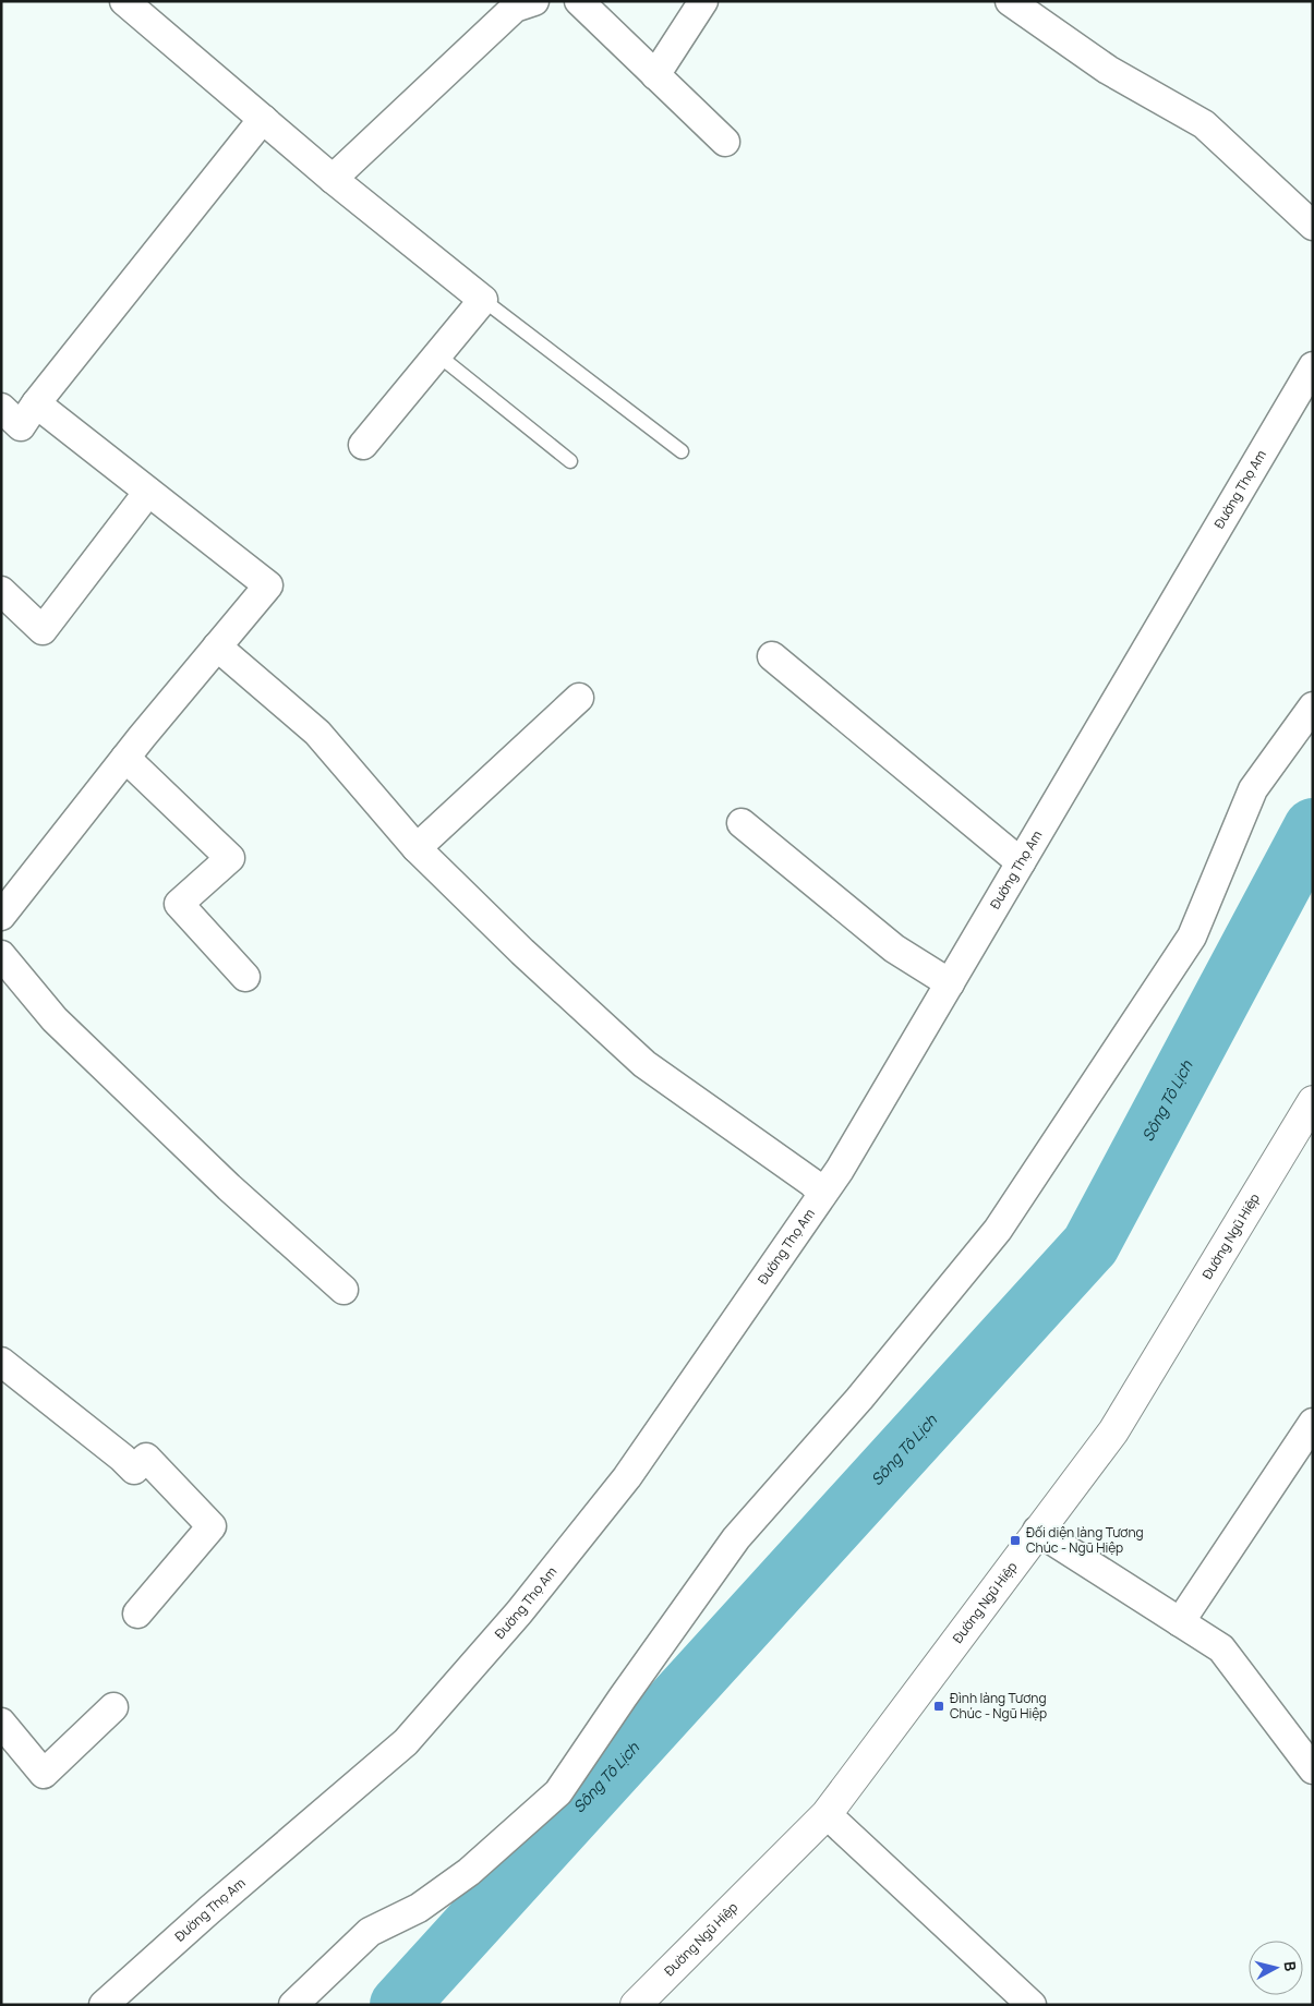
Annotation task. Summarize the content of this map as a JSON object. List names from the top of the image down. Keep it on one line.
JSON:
{"streets":{"street":["Đường Thọ Am","Đường Ngũ Hiệp"]},"water":["Sông Tô Lịch"],"places":{"transit":["Đối diện làng Tương Chúc - Ngũ Hiệp","Đình làng Tương Chúc - Ngũ Hiệp"]},"north":"right"}
